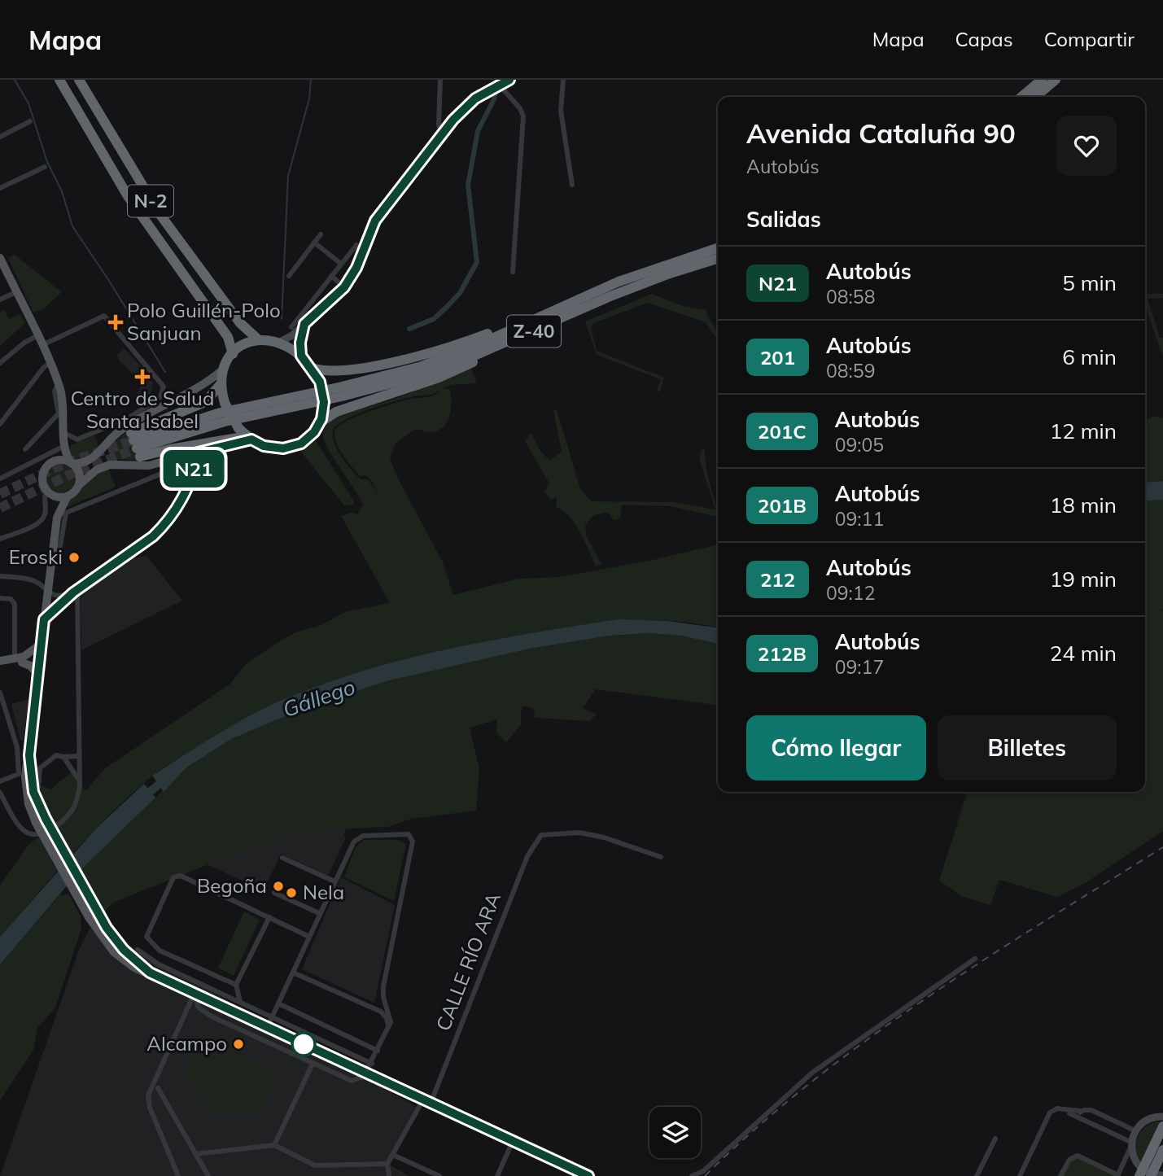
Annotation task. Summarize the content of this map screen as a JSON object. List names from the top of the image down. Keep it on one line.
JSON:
{"streets":{"highway":["N-2","Z-40"],"street":["CALLE RÍO ARA"]},"water":["Gállego"],"places":{"health":["Polo Guillén-Polo Sanjuan","Centro de Salud Santa Isabel"],"other":["Eroski","Begoña","Nela","Alcampo"]},"lines":["bus line N21"],"page":{"header":"Mapa","nav":["Mapa","Capas","Compartir"],"on_map":"N21","heading":[["Avenida Cataluña 90","Autobús"],"Salidas"],"list":[{"mark":"N21","name":"Autobús","note":"08:58","value":"5 min"},{"mark":"201","name":"Autobús","note":"08:59","value":"6 min"},{"mark":"201C","name":"Autobús","note":"09:05","value":"12 min"},{"mark":"201B","name":"Autobús","note":"09:11","value":"18 min"},{"mark":"212","name":"Autobús","note":"09:12","value":"19 min"},{"mark":"212B","name":"Autobús","note":"09:17","value":"24 min"}],"buttons":["Cómo llegar","Billetes"]}}
